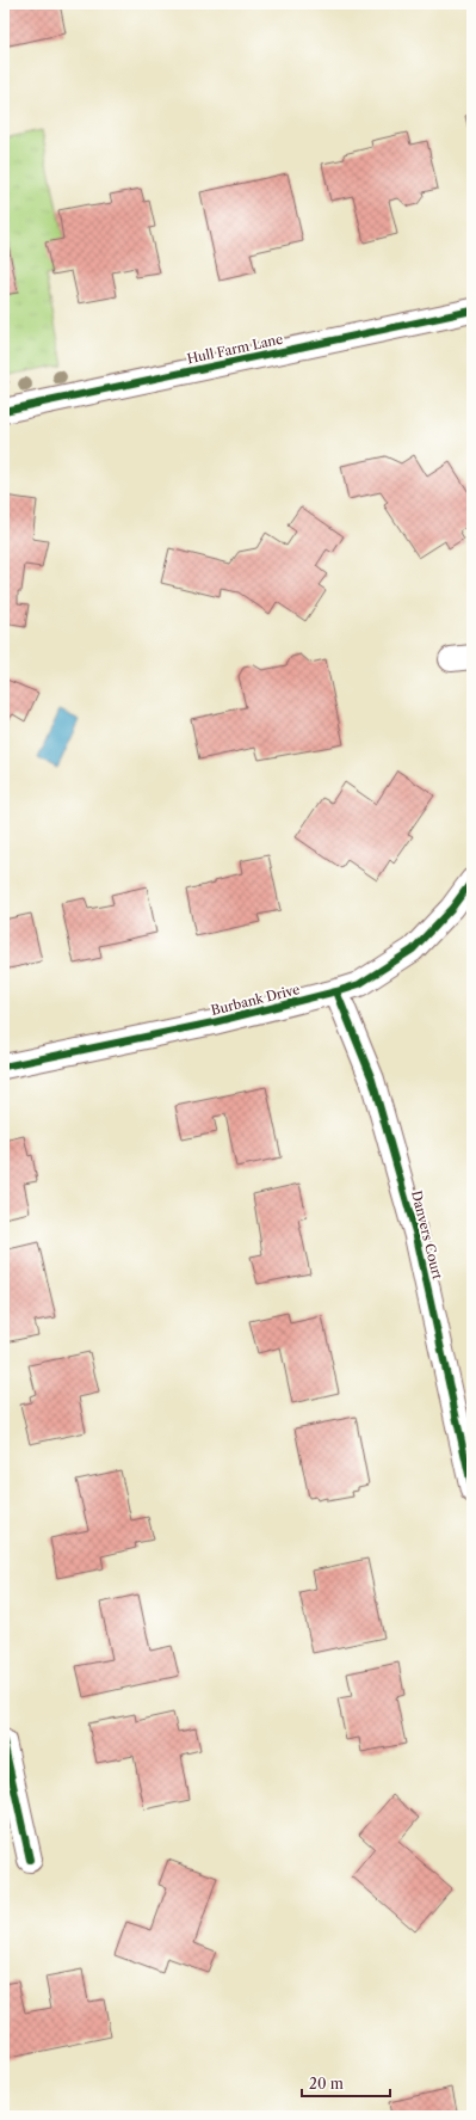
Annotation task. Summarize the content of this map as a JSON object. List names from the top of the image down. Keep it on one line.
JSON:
{"streets":{"street":["Hull Farm Lane","Burbank Drive","Danvers Court"]},"crossings":[["Burbank Drive","Danvers Court"]],"scale_bar":"20 m"}
